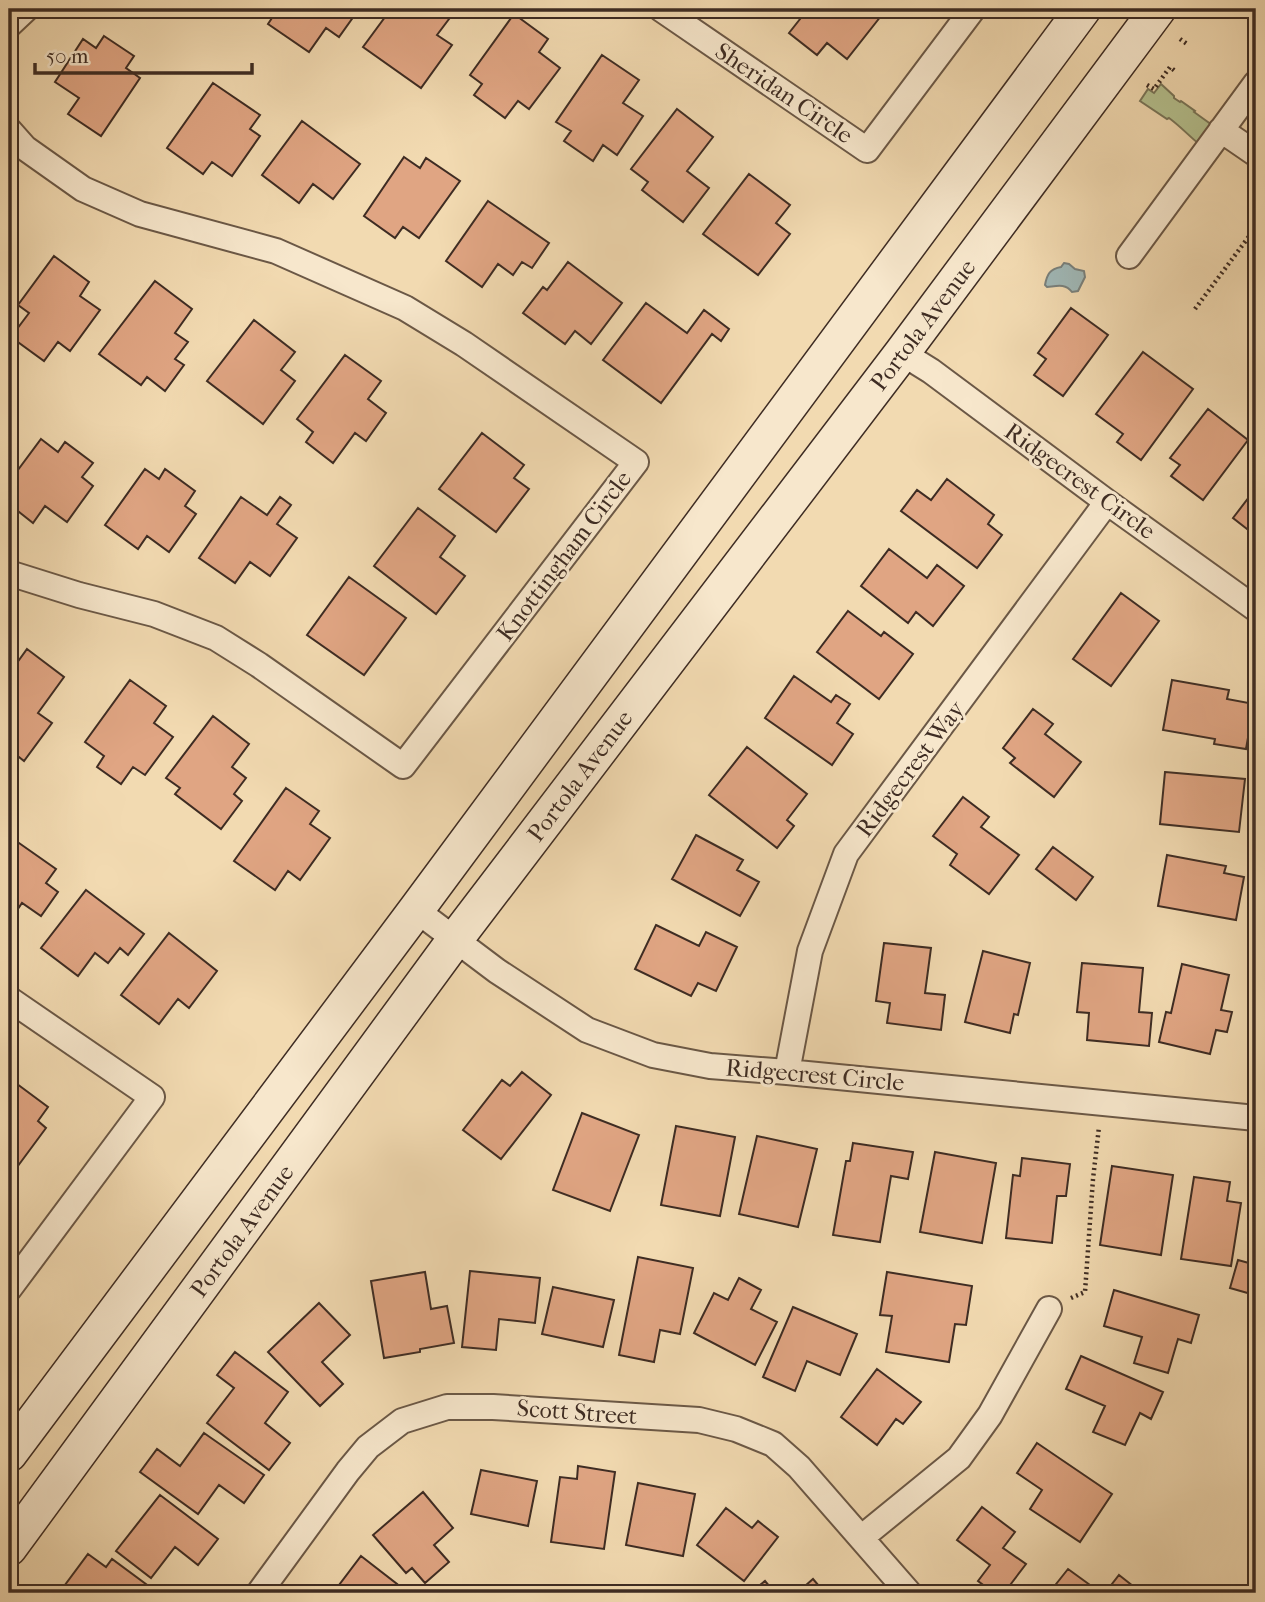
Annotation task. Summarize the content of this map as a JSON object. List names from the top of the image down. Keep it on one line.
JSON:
{"streets":{"main road":["Portola Avenue"],"street":["Sheridan Circle","Ridgecrest Circle","Knottingham Circle","Ridgecrest Way","Scott Street"]},"crossings":[["Portola Avenue","Ridgecrest Circle"],["Ridgecrest Circle","Ridgecrest Way"]],"scale_bar":"50 m"}
